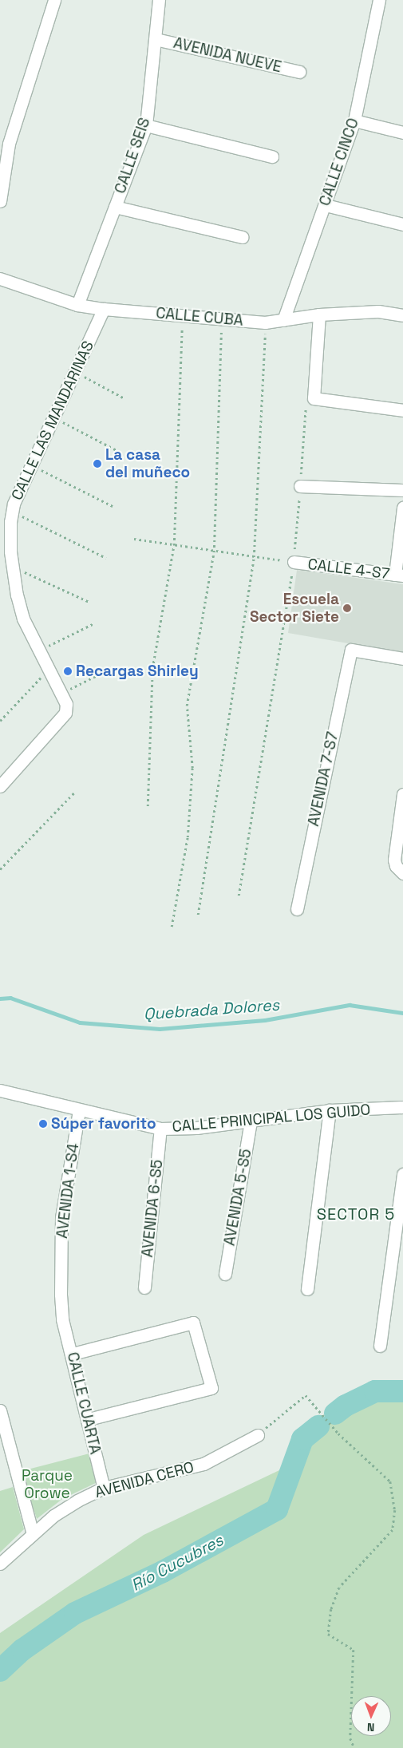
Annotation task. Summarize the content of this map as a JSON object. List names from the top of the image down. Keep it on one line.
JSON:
{"streets":{"street":["AVENIDA NUEVE","CALLE SEIS","CALLE CINCO","CALLE CUBA","CALLE LAS MANDARINAS","CALLE 4-S7","AVENIDA 7-S7","CALLE PRINCIPAL LOS GUIDO","AVENIDA 1-S4","AVENIDA 5-S5","AVENIDA 6-S5","CALLE CUARTA","AVENIDA CERO"]},"crossings":[["AVENIDA NUEVE","CALLE SEIS"],["CALLE SEIS","CALLE CUBA"],["CALLE CINCO","CALLE CUBA"],["CALLE CUBA","CALLE LAS MANDARINAS"],["CALLE PRINCIPAL LOS GUIDO","AVENIDA 1-S4"],["CALLE PRINCIPAL LOS GUIDO","AVENIDA 5-S5"],["CALLE PRINCIPAL LOS GUIDO","AVENIDA 6-S5"],["AVENIDA 1-S4","CALLE CUARTA"],["CALLE CUARTA","AVENIDA CERO"]],"districts":["SECTOR 5"],"water":["Quebrada Dolores","Río Cucubres"],"parks":["Parque Orowe"],"places":["La casa del muñeco","Escuela Sector Siete","Recargas Shirley","Súper favorito"],"north":"bottom"}
